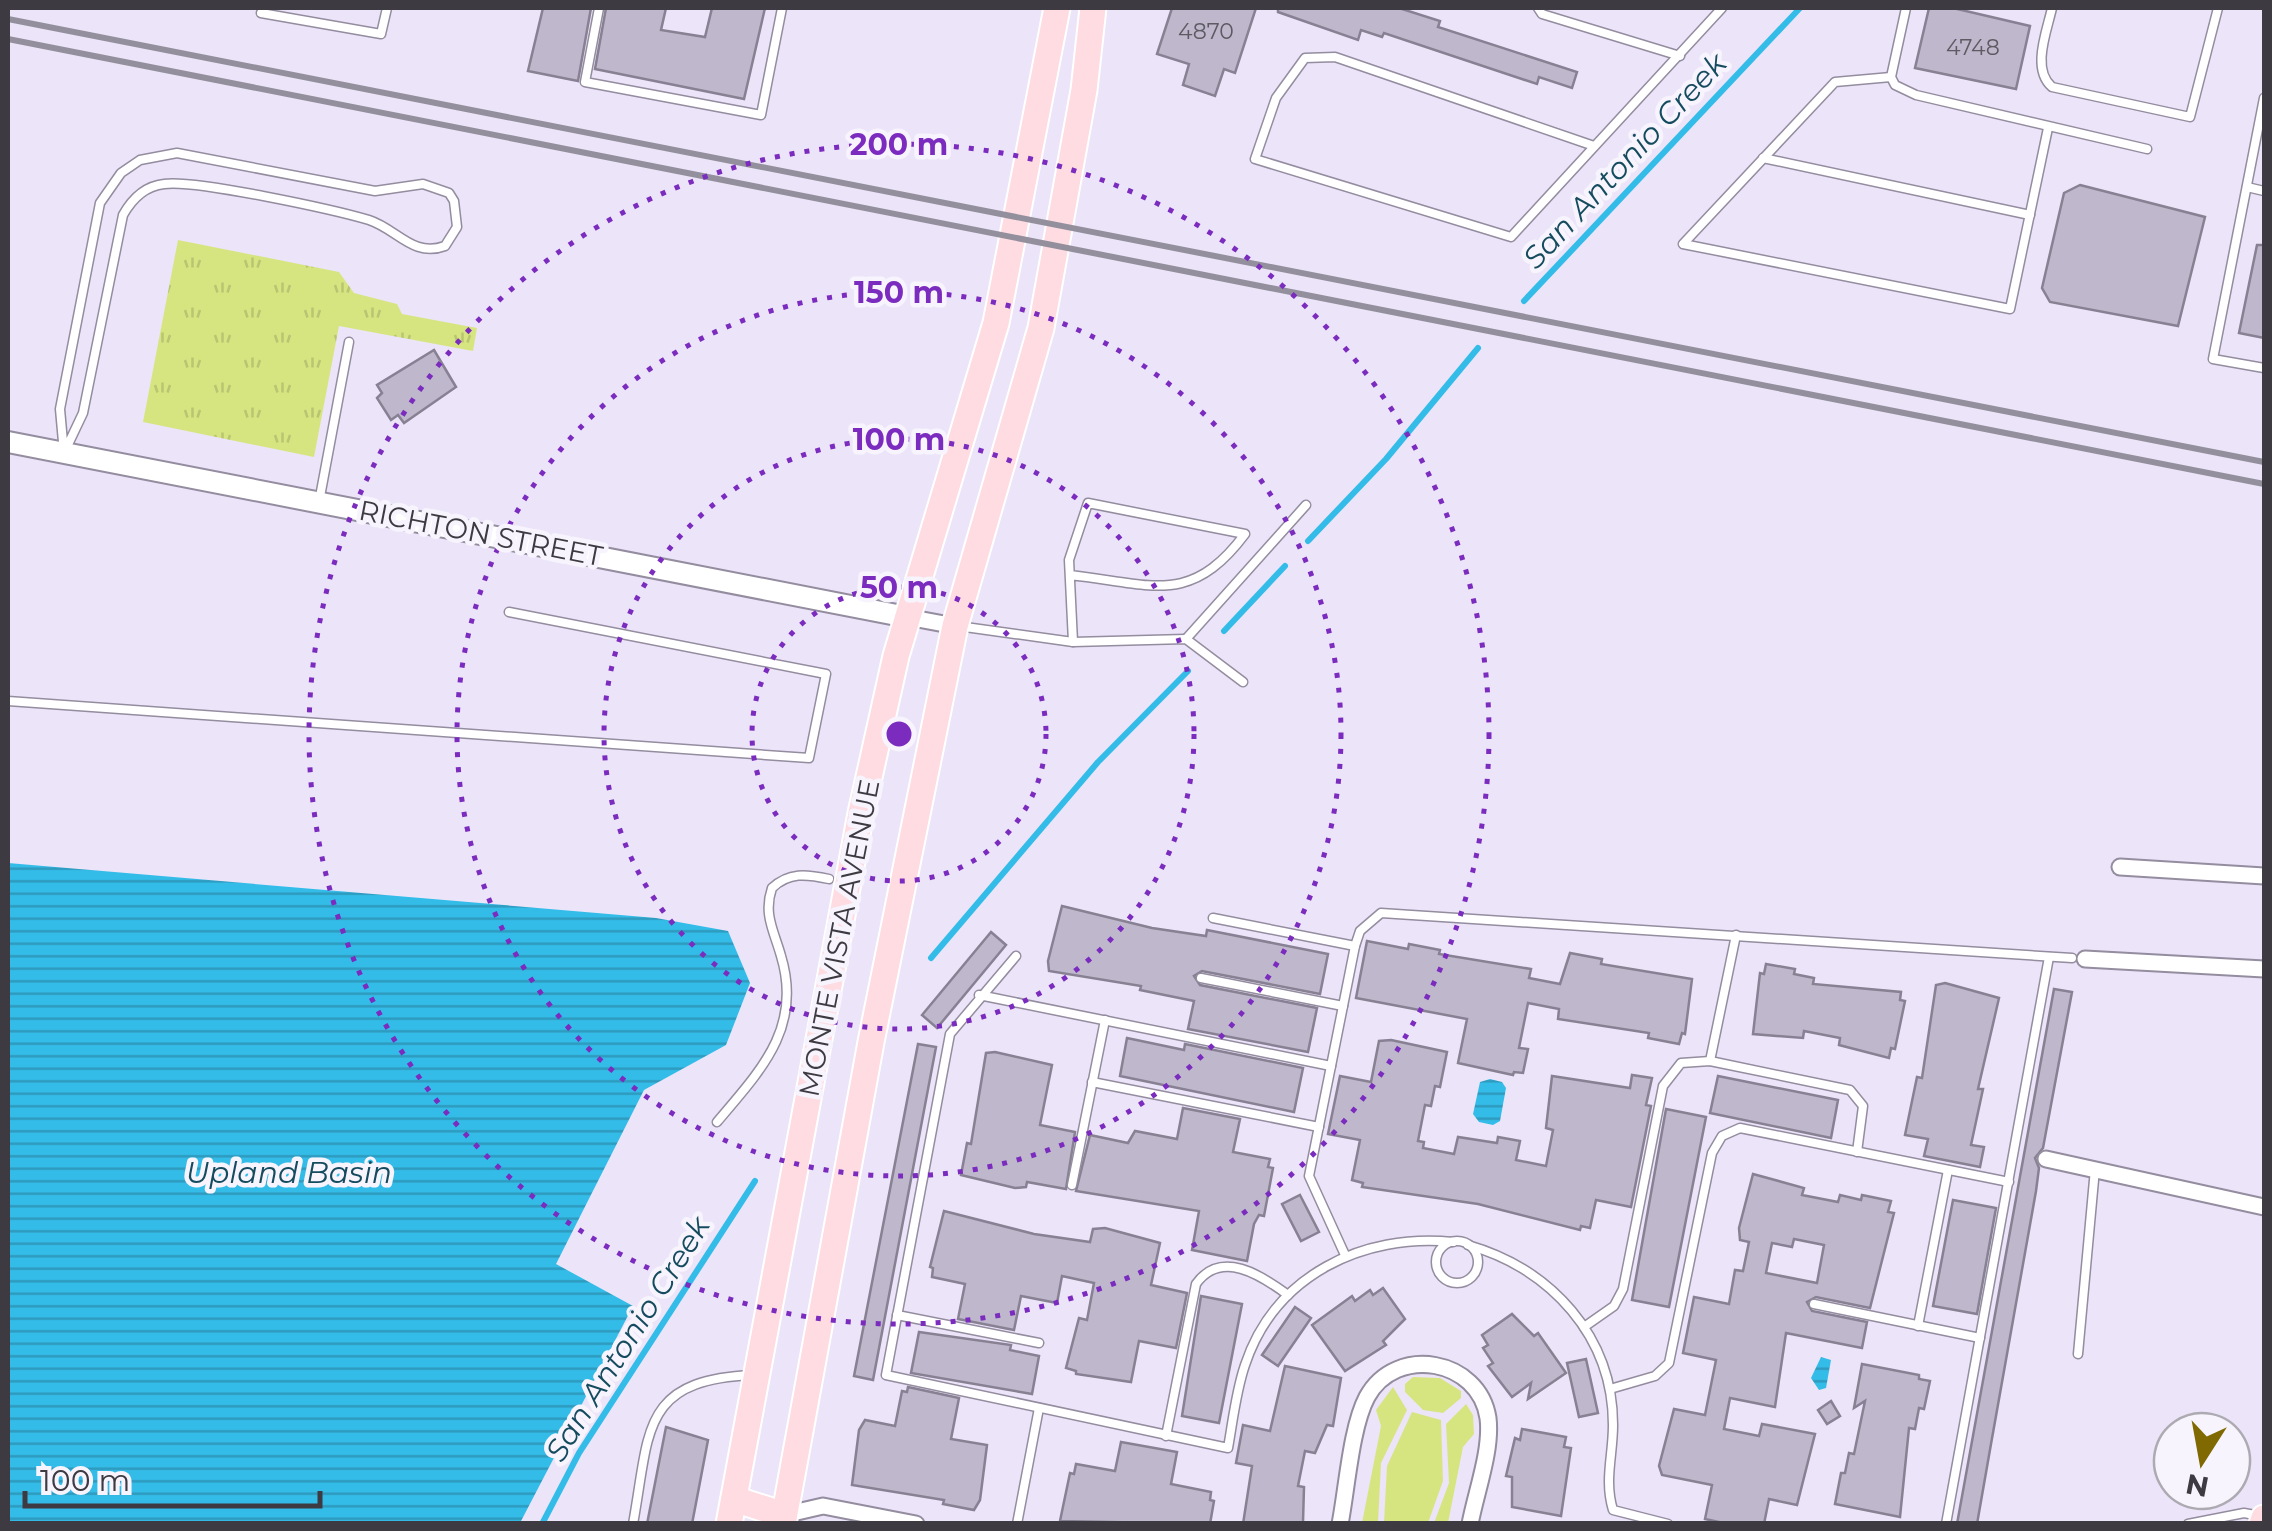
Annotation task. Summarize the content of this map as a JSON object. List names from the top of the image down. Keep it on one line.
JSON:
{"streets":{"main road":["MONTE VISTA AVENUE"],"street":["RICHTON STREET"]},"crossings":[["RICHTON STREET","MONTE VISTA AVENUE"]],"water":["San Antonio Creek","Upland Basin"],"house_numbers":["4870","4748"],"scale_bar":"100 m","north":"bottom","rings":["200 m","150 m","100 m","50 m"]}
